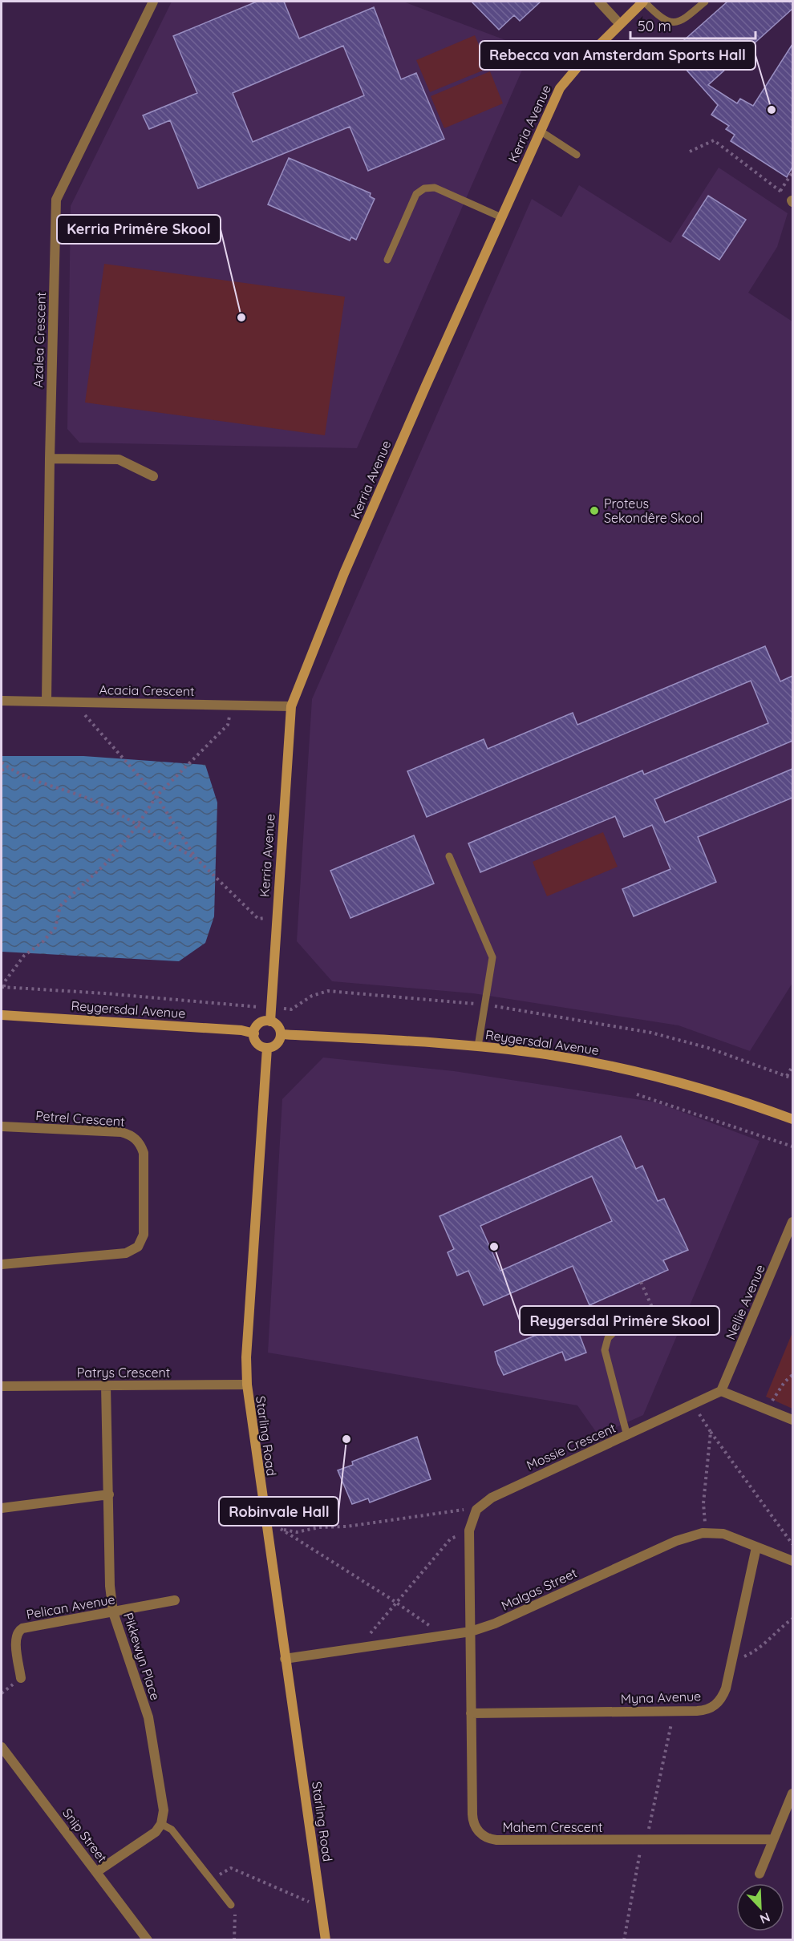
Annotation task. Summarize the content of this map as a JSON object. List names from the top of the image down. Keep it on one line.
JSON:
{"streets":{"street":["Kerria Avenue","Azalea Crescent","Acacia Crescent","Reygersdal Avenue","Petrel Crescent","Nellie Avenue","Patrys Crescent","Starling Road","Mossie Crescent","Malgas Street","Pelican Avenue","Pikkewyn Place","Myna Avenue","Mahem Crescent","Snip Street"]},"crossings":[["Kerria Avenue","Acacia Crescent"],["Kerria Avenue","Reygersdal Avenue"],["Kerria Avenue","Starling Road"],["Azalea Crescent","Acacia Crescent"],["Reygersdal Avenue","Starling Road"],["Nellie Avenue","Mossie Crescent"],["Patrys Crescent","Starling Road"],["Patrys Crescent","Pikkewyn Place"],["Starling Road","Malgas Street"],["Malgas Street","Myna Avenue"],["Malgas Street","Mahem Crescent"],["Pelican Avenue","Pikkewyn Place"],["Myna Avenue","Mahem Crescent"]],"places":["Rebecca van Amsterdam Sports Hall","Kerria Primêre Skool","Proteus Sekondêre Skool","Reygersdal Primêre Skool","Robinvale Hall"],"scale_bar":"50 m","north":"bottom right"}
